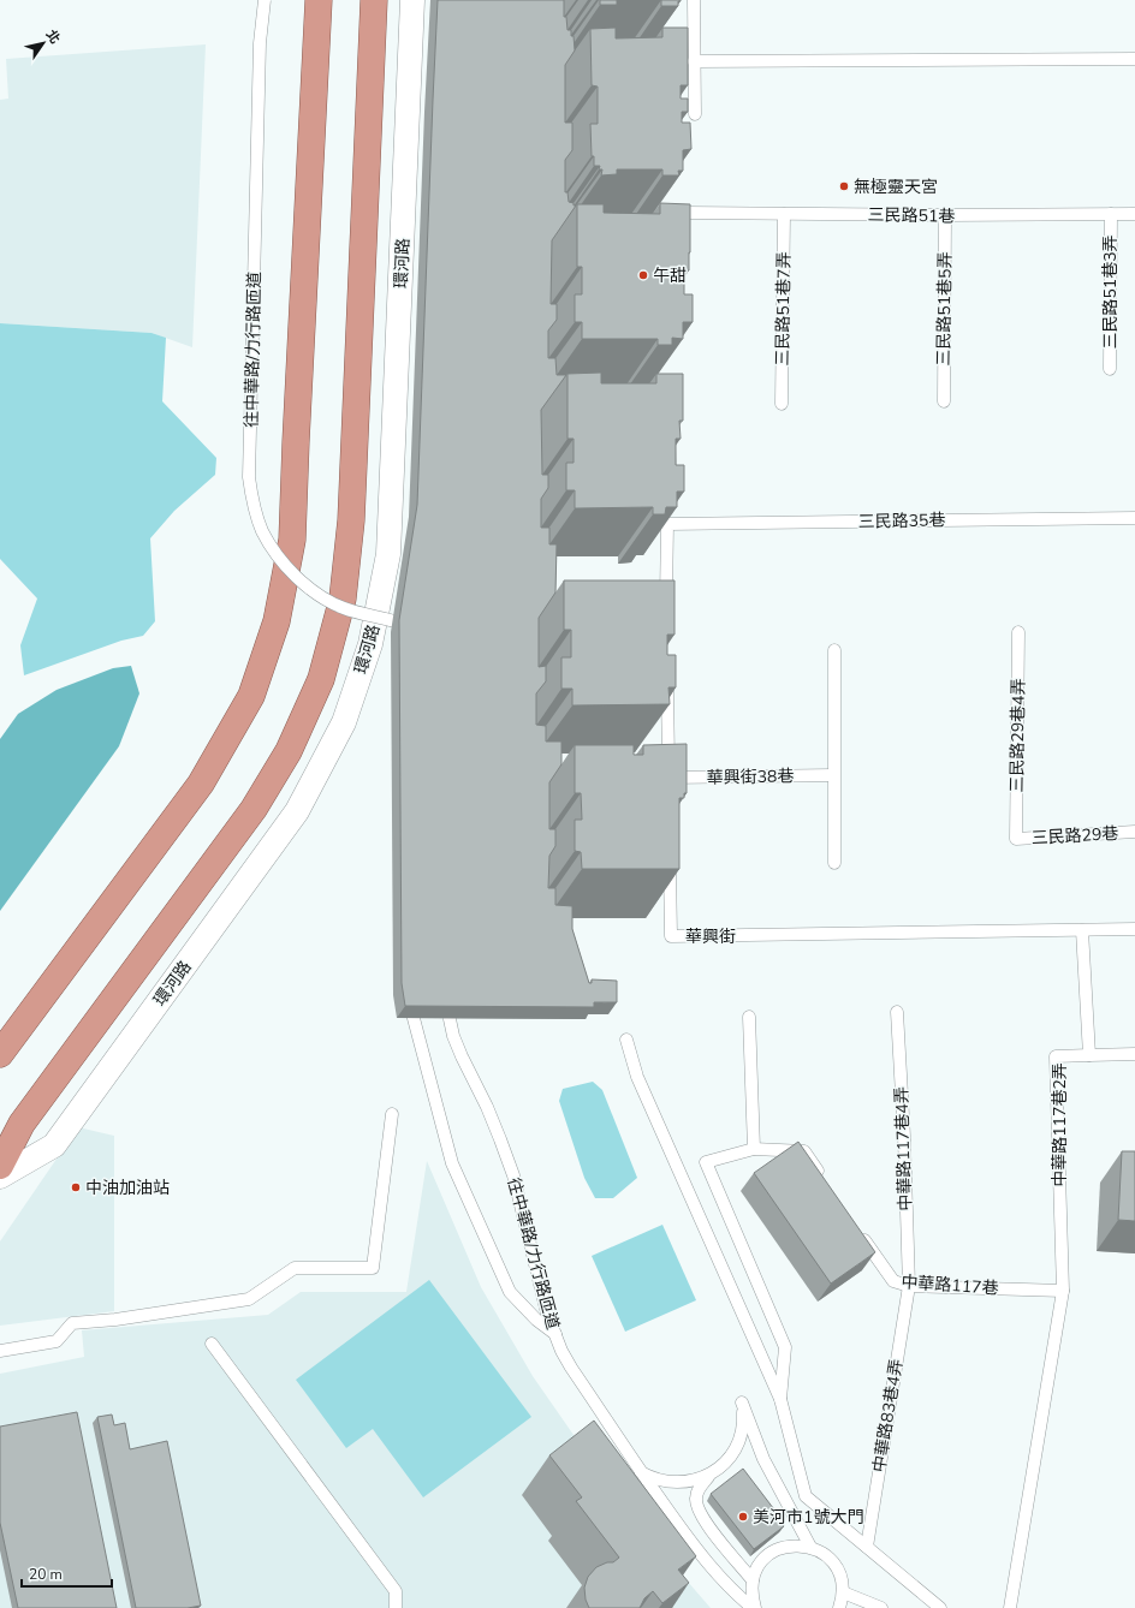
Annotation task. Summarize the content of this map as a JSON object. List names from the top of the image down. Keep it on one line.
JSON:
{"streets":{"street":["環河路"],"lane":["三民路51巷","三民路51巷3弄","三民路51巷7弄","三民路51巷5弄","往中華路/力行路匝道","三民路35巷","三民路29巷4弄","華興街38巷","三民路29巷","華興街","中華路117巷2弄","中華路117巷4弄","中華路117巷","中華路83巷4弄"]},"crossings":[["三民路51巷","三民路51巷3弄"],["三民路51巷","三民路51巷7弄"],["三民路51巷","三民路51巷5弄"],["三民路29巷4弄","三民路29巷"],["華興街","中華路117巷2弄"],["中華路117巷2弄","中華路117巷"],["中華路117巷4弄","中華路117巷"],["中華路117巷4弄","中華路83巷4弄"],["中華路117巷","中華路83巷4弄"]],"places":["無極靈天宮","午甜","中油加油站","美河市1號大門"],"scale_bar":"20 m","north":"top right"}
